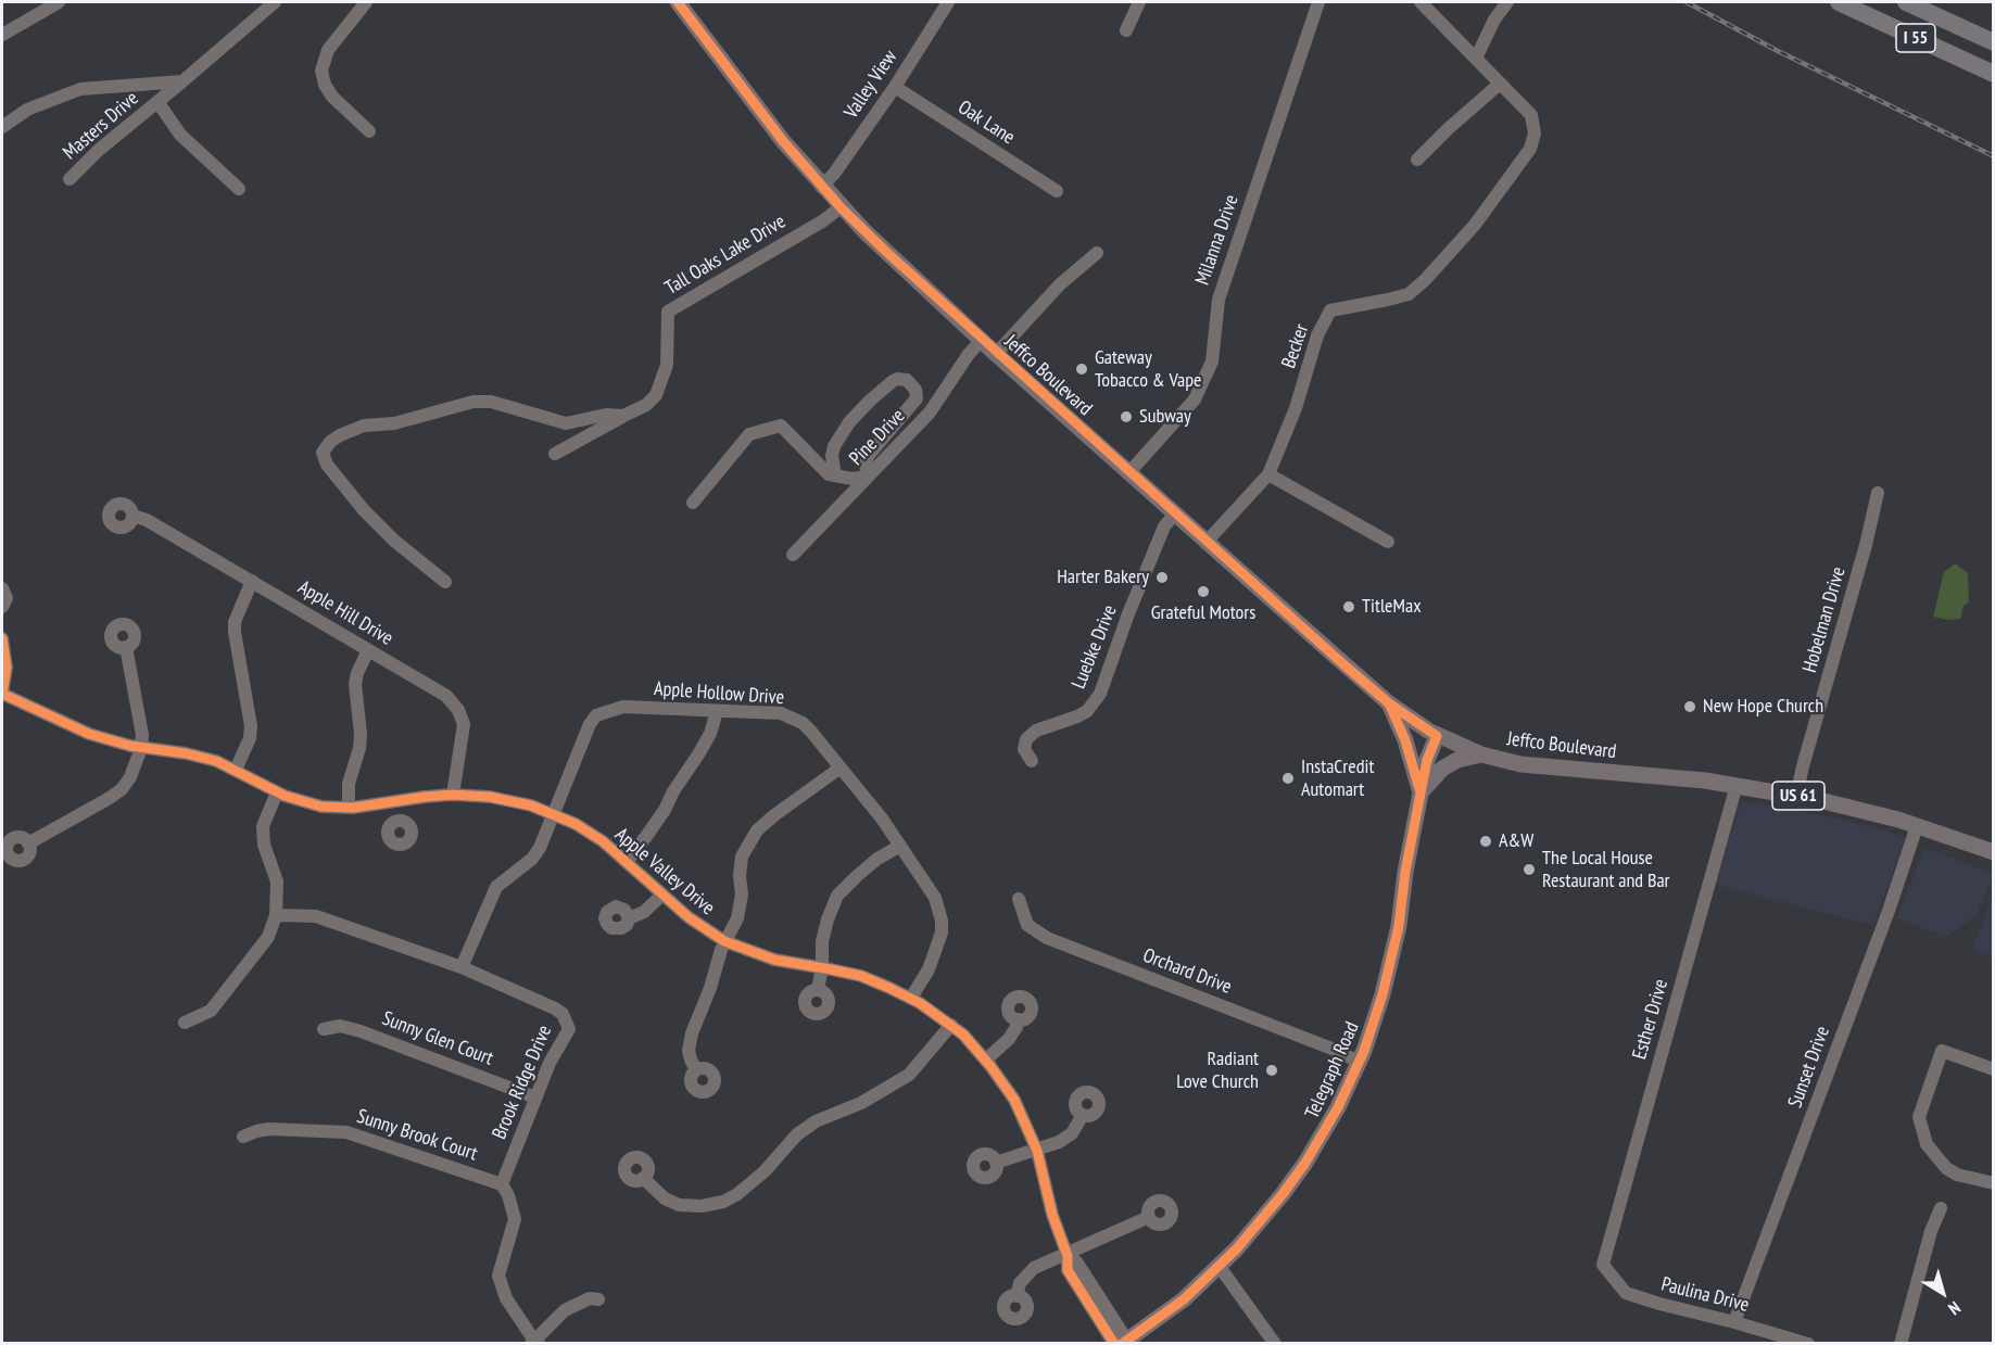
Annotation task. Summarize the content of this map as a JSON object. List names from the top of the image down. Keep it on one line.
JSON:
{"streets":{"highway":["I 55"],"main road":["Jeffco Boulevard","US 61","Telegraph Road"],"street":["Valley View","Oak Lane","Masters Drive","Milanna Drive","Tall Oaks Lake Drive","Becker","Pine Drive","Apple Hill Drive","Hobelman Drive","Luebke Drive","Apple Hollow Drive","Apple Valley Drive","Orchard Drive","Esther Drive","Sunny Glen Court","Sunset Drive","Brook Ridge Drive","Sunny Brook Court","Paulina Drive"]},"crossings":[["Valley View","Oak Lane"],["Valley View","Jeffco Boulevard"],["Milanna Drive","Jeffco Boulevard"],["Tall Oaks Lake Drive","Jeffco Boulevard"],["Becker","Jeffco Boulevard"],["Jeffco Boulevard","Pine Drive"],["Jeffco Boulevard","Hobelman Drive"],["Jeffco Boulevard","Luebke Drive"],["Jeffco Boulevard","Esther Drive"],["Jeffco Boulevard","Sunset Drive"],["Jeffco Boulevard","Telegraph Road"],["Apple Hill Drive","Apple Valley Drive"],["Apple Hollow Drive","Apple Valley Drive"],["Apple Hollow Drive","Brook Ridge Drive"],["Apple Valley Drive","Telegraph Road"],["Orchard Drive","Telegraph Road"],["Esther Drive","Paulina Drive"],["Sunny Glen Court","Brook Ridge Drive"],["Sunset Drive","Paulina Drive"],["Brook Ridge Drive","Sunny Brook Court"]],"places":["Gateway Tobacco & Vape","Subway","Harter Bakery","Grateful Motors","TitleMax","New Hope Church","InstaCredit Automart","A&W","The Local House Restaurant and Bar","Radiant Love Church"],"north":"bottom right"}
